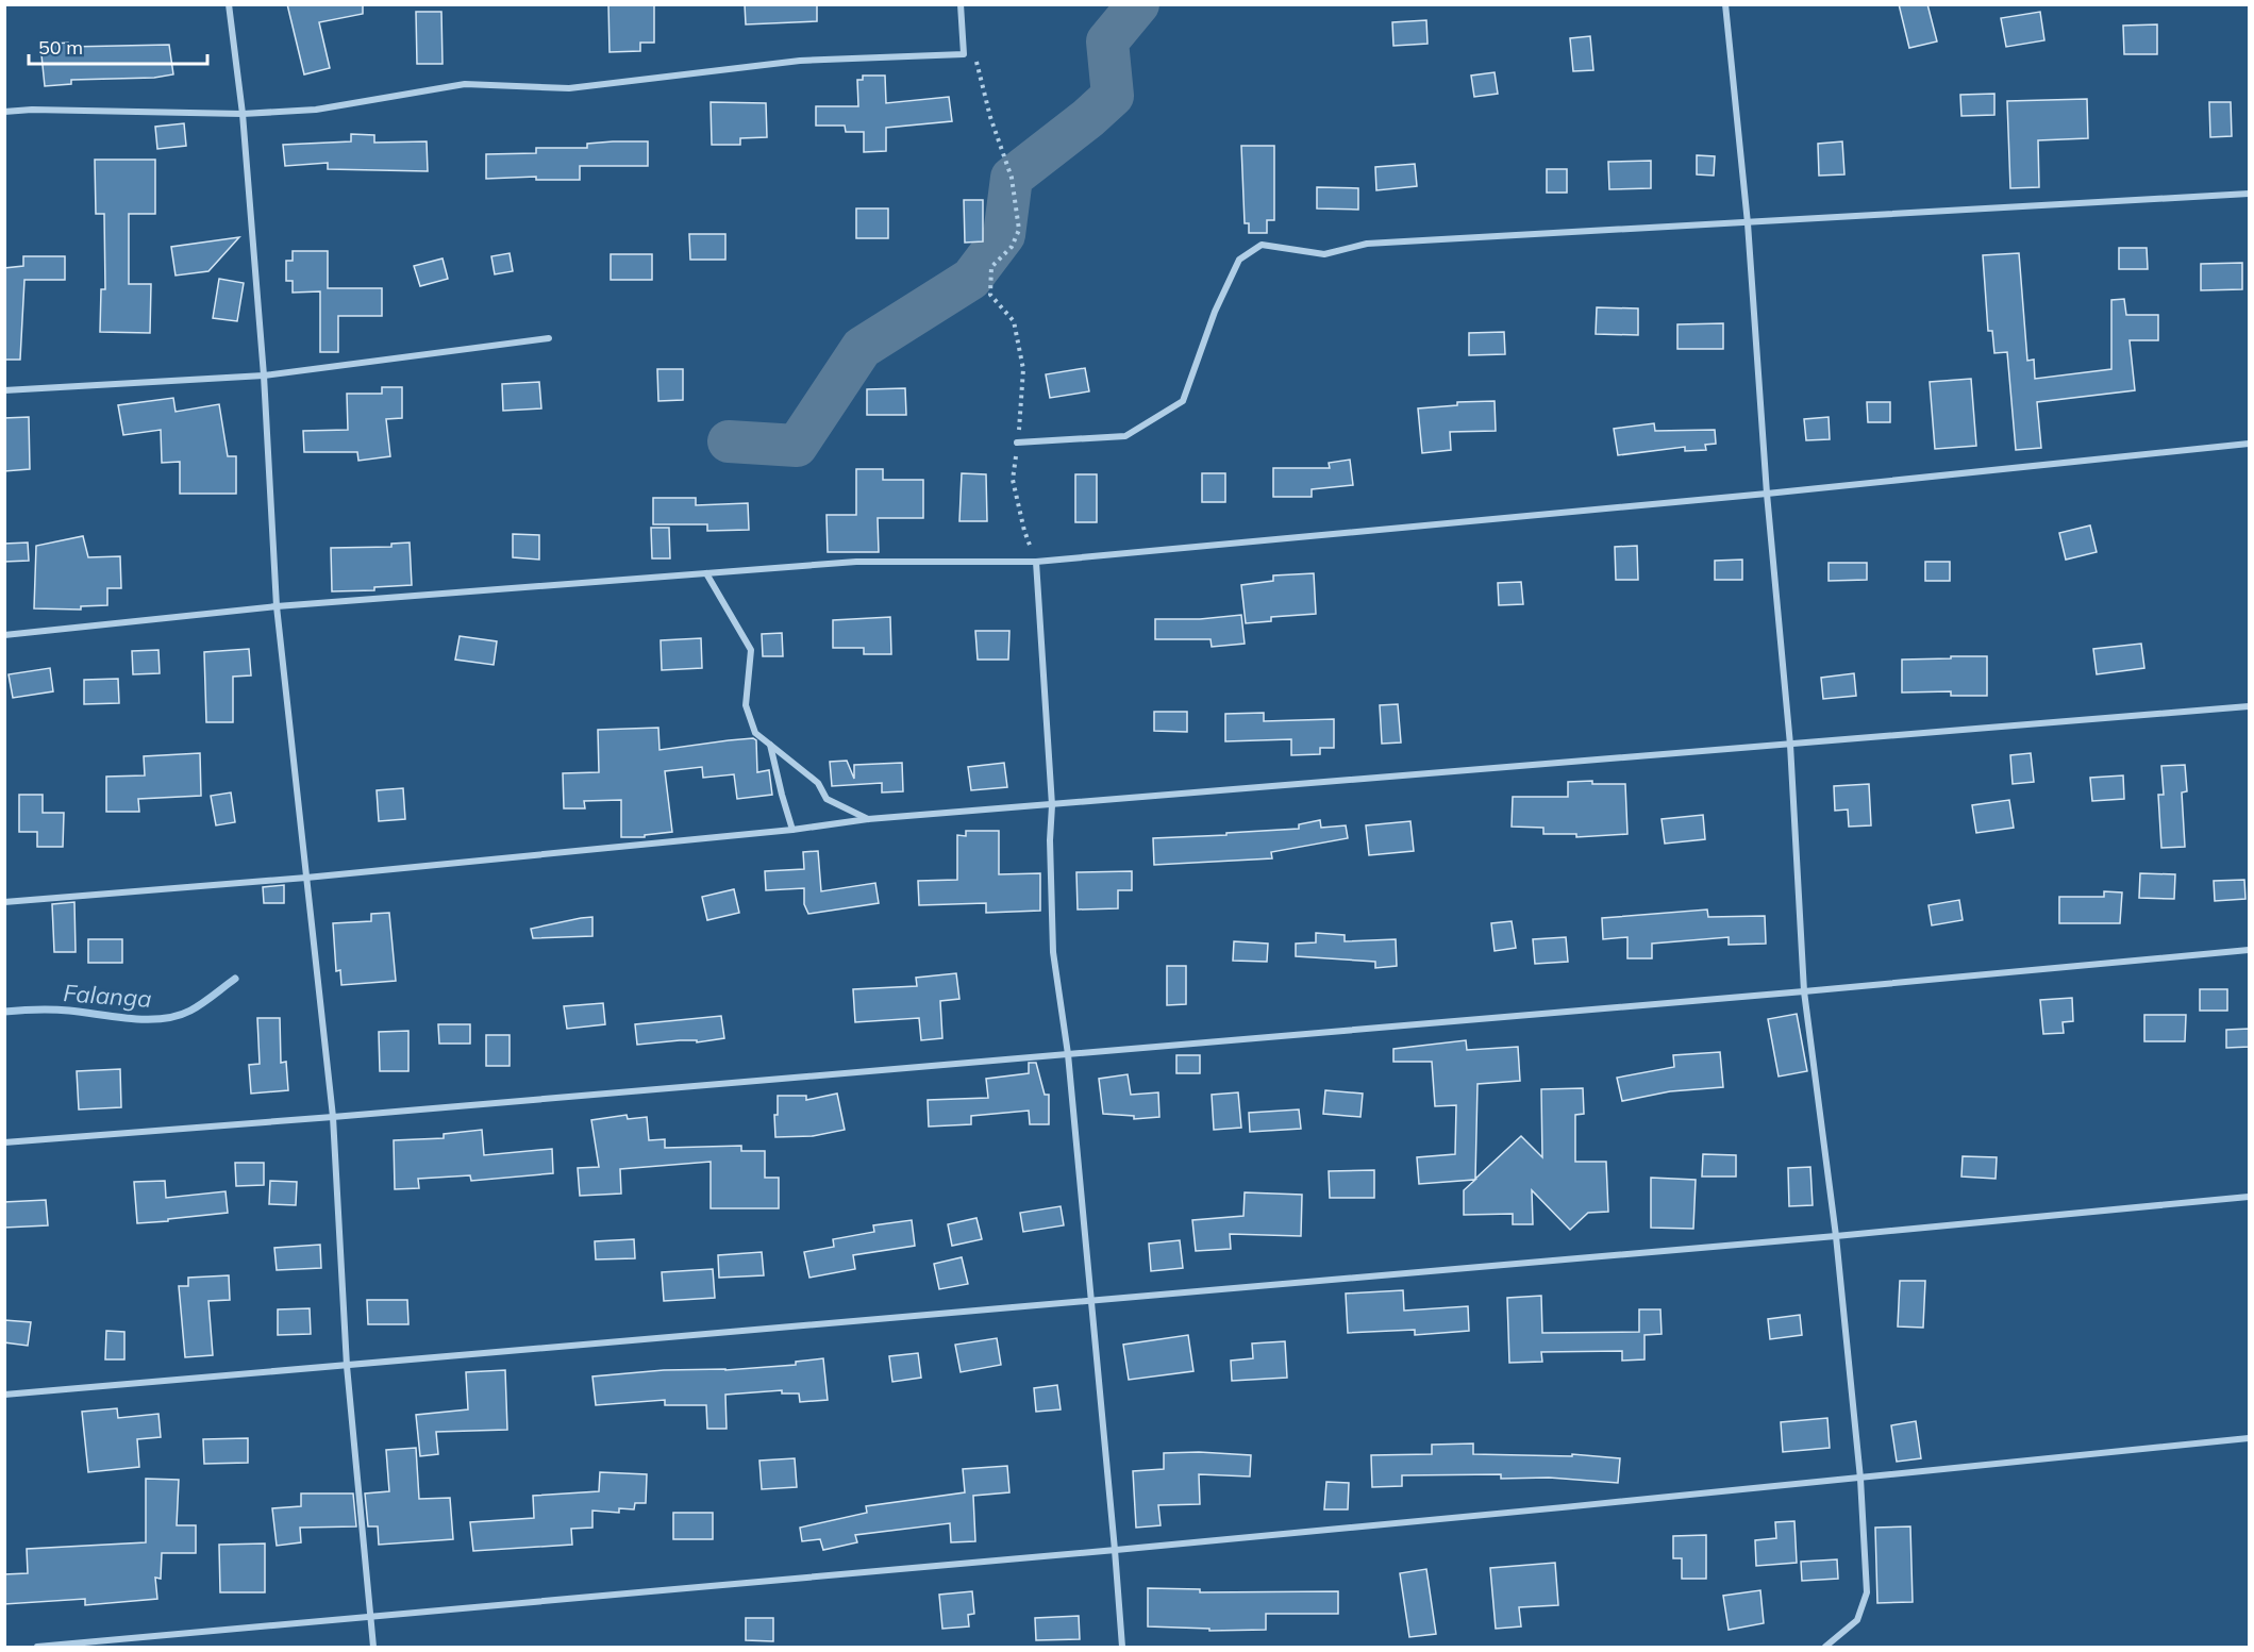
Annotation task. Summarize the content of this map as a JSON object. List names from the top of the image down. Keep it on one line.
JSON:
{"water":["Falanga"],"scale_bar":"50 m"}
